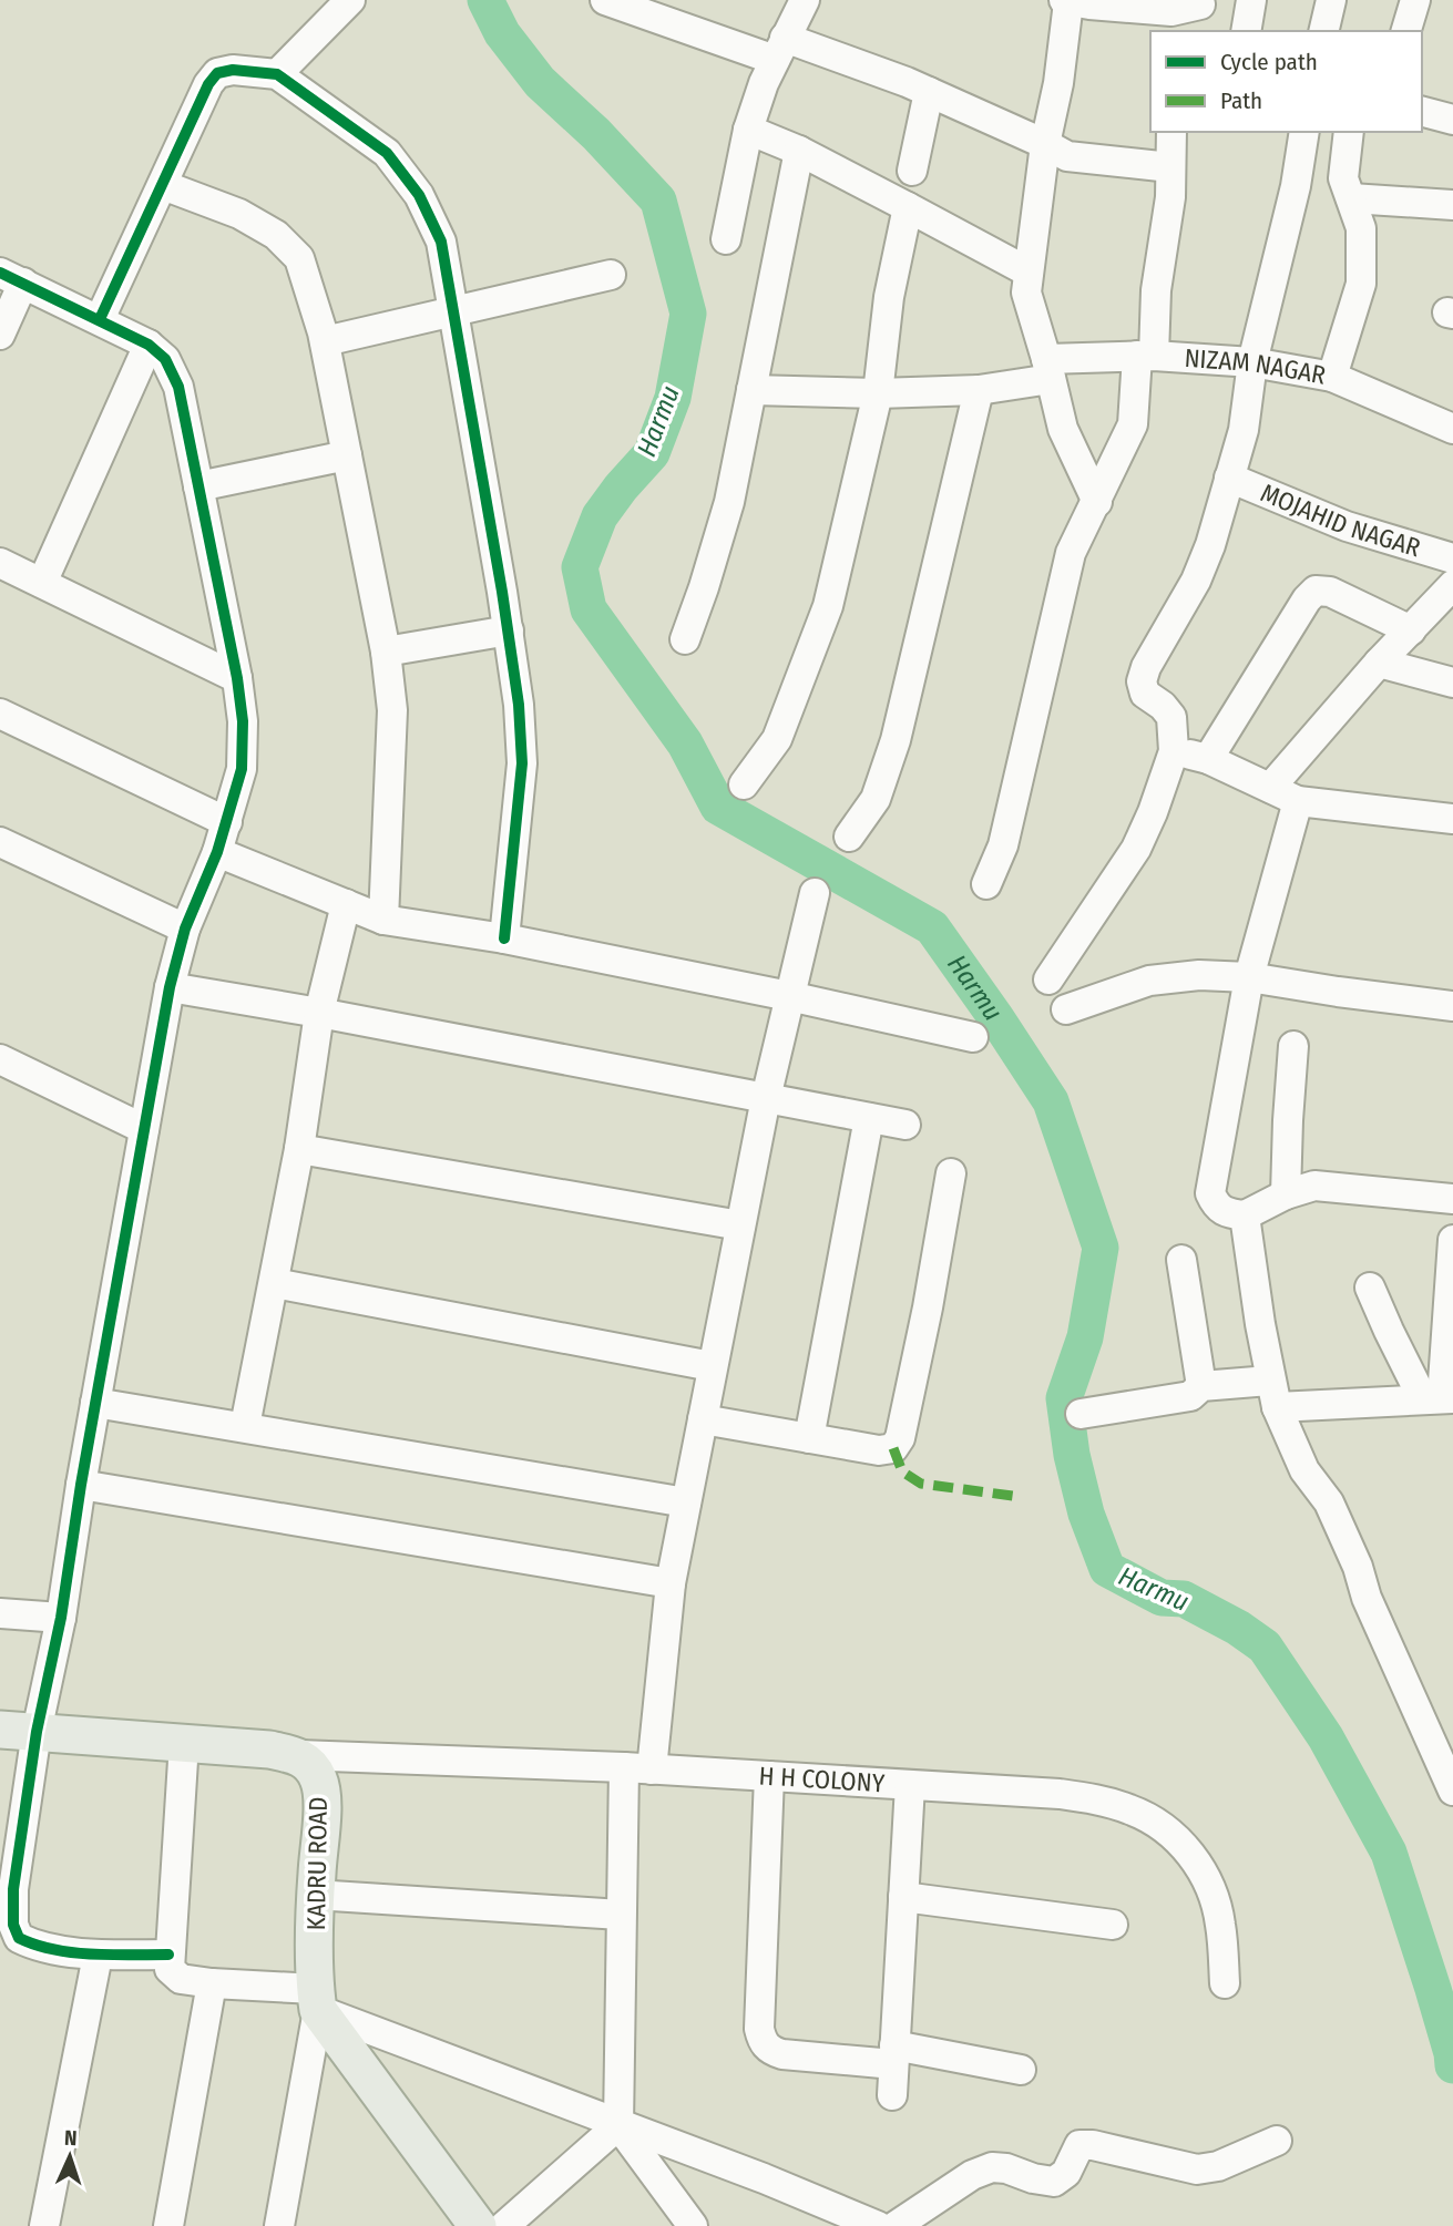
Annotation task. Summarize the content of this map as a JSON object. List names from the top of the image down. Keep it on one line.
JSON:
{"streets":{"main road":["KADRU ROAD"],"street":["NIZAM NAGAR","MOJAHID NAGAR","H H COLONY"]},"crossings":[["H H COLONY","KADRU ROAD"]],"water":["Harmu"],"legend":["Cycle path","Path"],"north":"top"}
